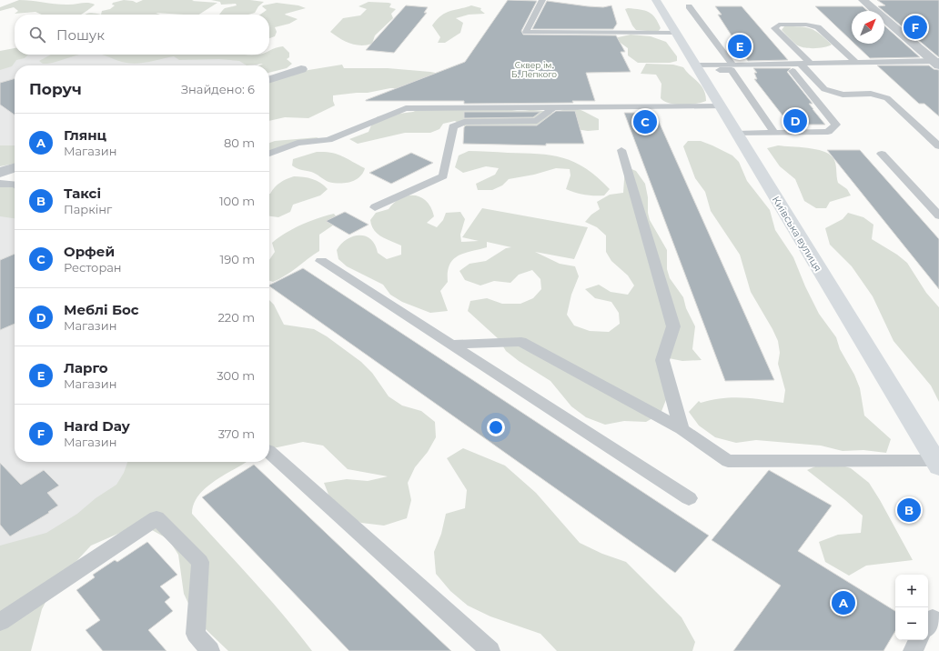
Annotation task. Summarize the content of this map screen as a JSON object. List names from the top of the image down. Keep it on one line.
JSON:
{"streets":{"main road":["Київська вулиця"]},"parks":["Сквер ім. Б. Лепкого"],"north":"top right","page":{"pins":["F","E","D","C","B","A"],"search":"Пошук","heading":["Поруч","Знайдено: 6"],"list":[{"mark":"A","name":"Глянц","note":"Магазин","value":"80 m"},{"mark":"B","name":"Таксі","note":"Паркінг","value":"100 m"},{"mark":"C","name":"Орфей","note":"Ресторан","value":"190 m"},{"mark":"D","name":"Меблі Бос","note":"Магазин","value":"220 m"},{"mark":"E","name":"Ларго","note":"Магазин","value":"300 m"},{"mark":"F","name":"Hard Day","note":"Магазин","value":"370 m"}],"map_buttons":["+","−"]}}
